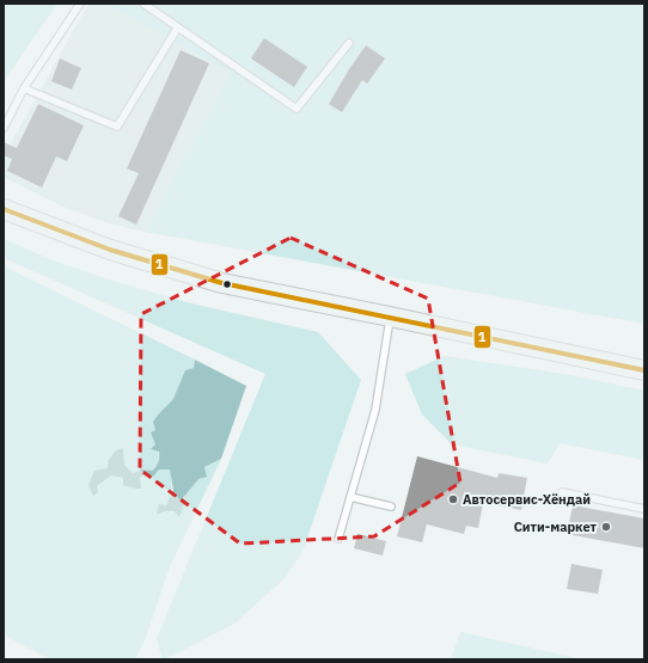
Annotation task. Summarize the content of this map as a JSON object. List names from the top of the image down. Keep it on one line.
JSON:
{"places":["Автосервис-Хёндай","Сити-маркет"],"lines":["transit line 1"]}
